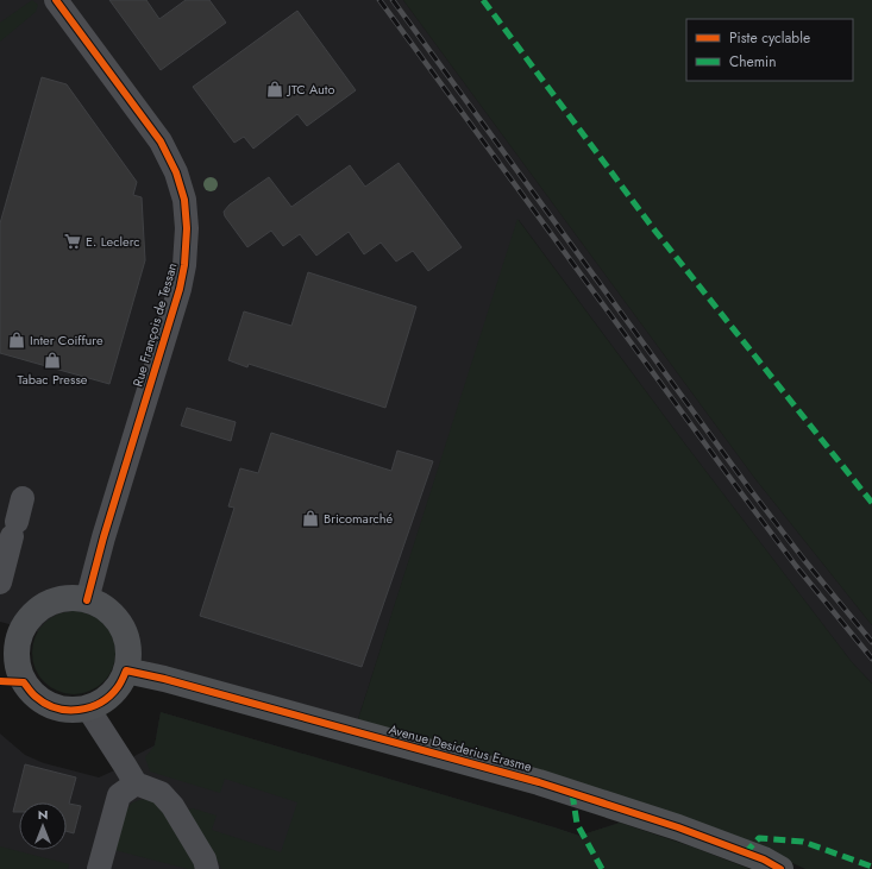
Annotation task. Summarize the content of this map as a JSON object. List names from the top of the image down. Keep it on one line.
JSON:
{"streets":{"main road":["Avenue Desiderius Erasme"],"street":["Rue François de Tessan"]},"crossings":[["Rue François de Tessan","Avenue Desiderius Erasme"]],"places":{"shop":["JTC Auto","Inter Coiffure","Tabac Presse","Bricomarché"],"supermarket":["E. Leclerc"]},"legend":["Piste cyclable","Chemin"],"north":"top"}
